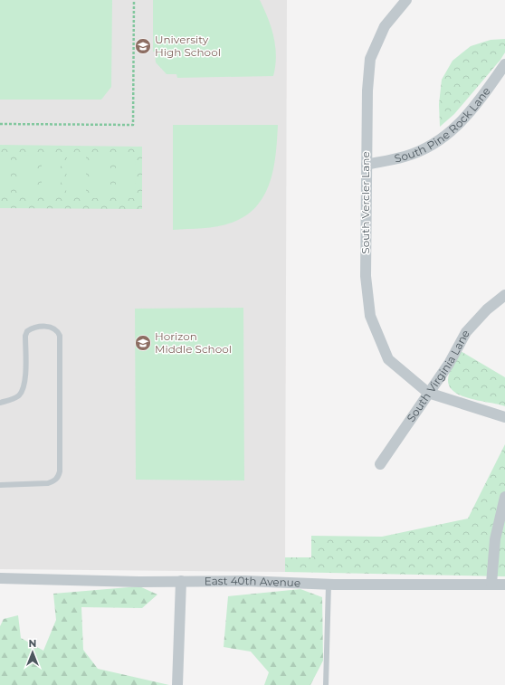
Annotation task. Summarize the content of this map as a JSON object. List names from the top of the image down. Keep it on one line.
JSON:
{"streets":{"street":["South Pine Rock Lane","South Vercler Lane","South Virginia Lane","East 40th Avenue"]},"crossings":[["South Pine Rock Lane","South Vercler Lane"],["South Vercler Lane","South Virginia Lane"]],"places":{"school or university":["University High School","Horizon Middle School"]},"north":"top"}
